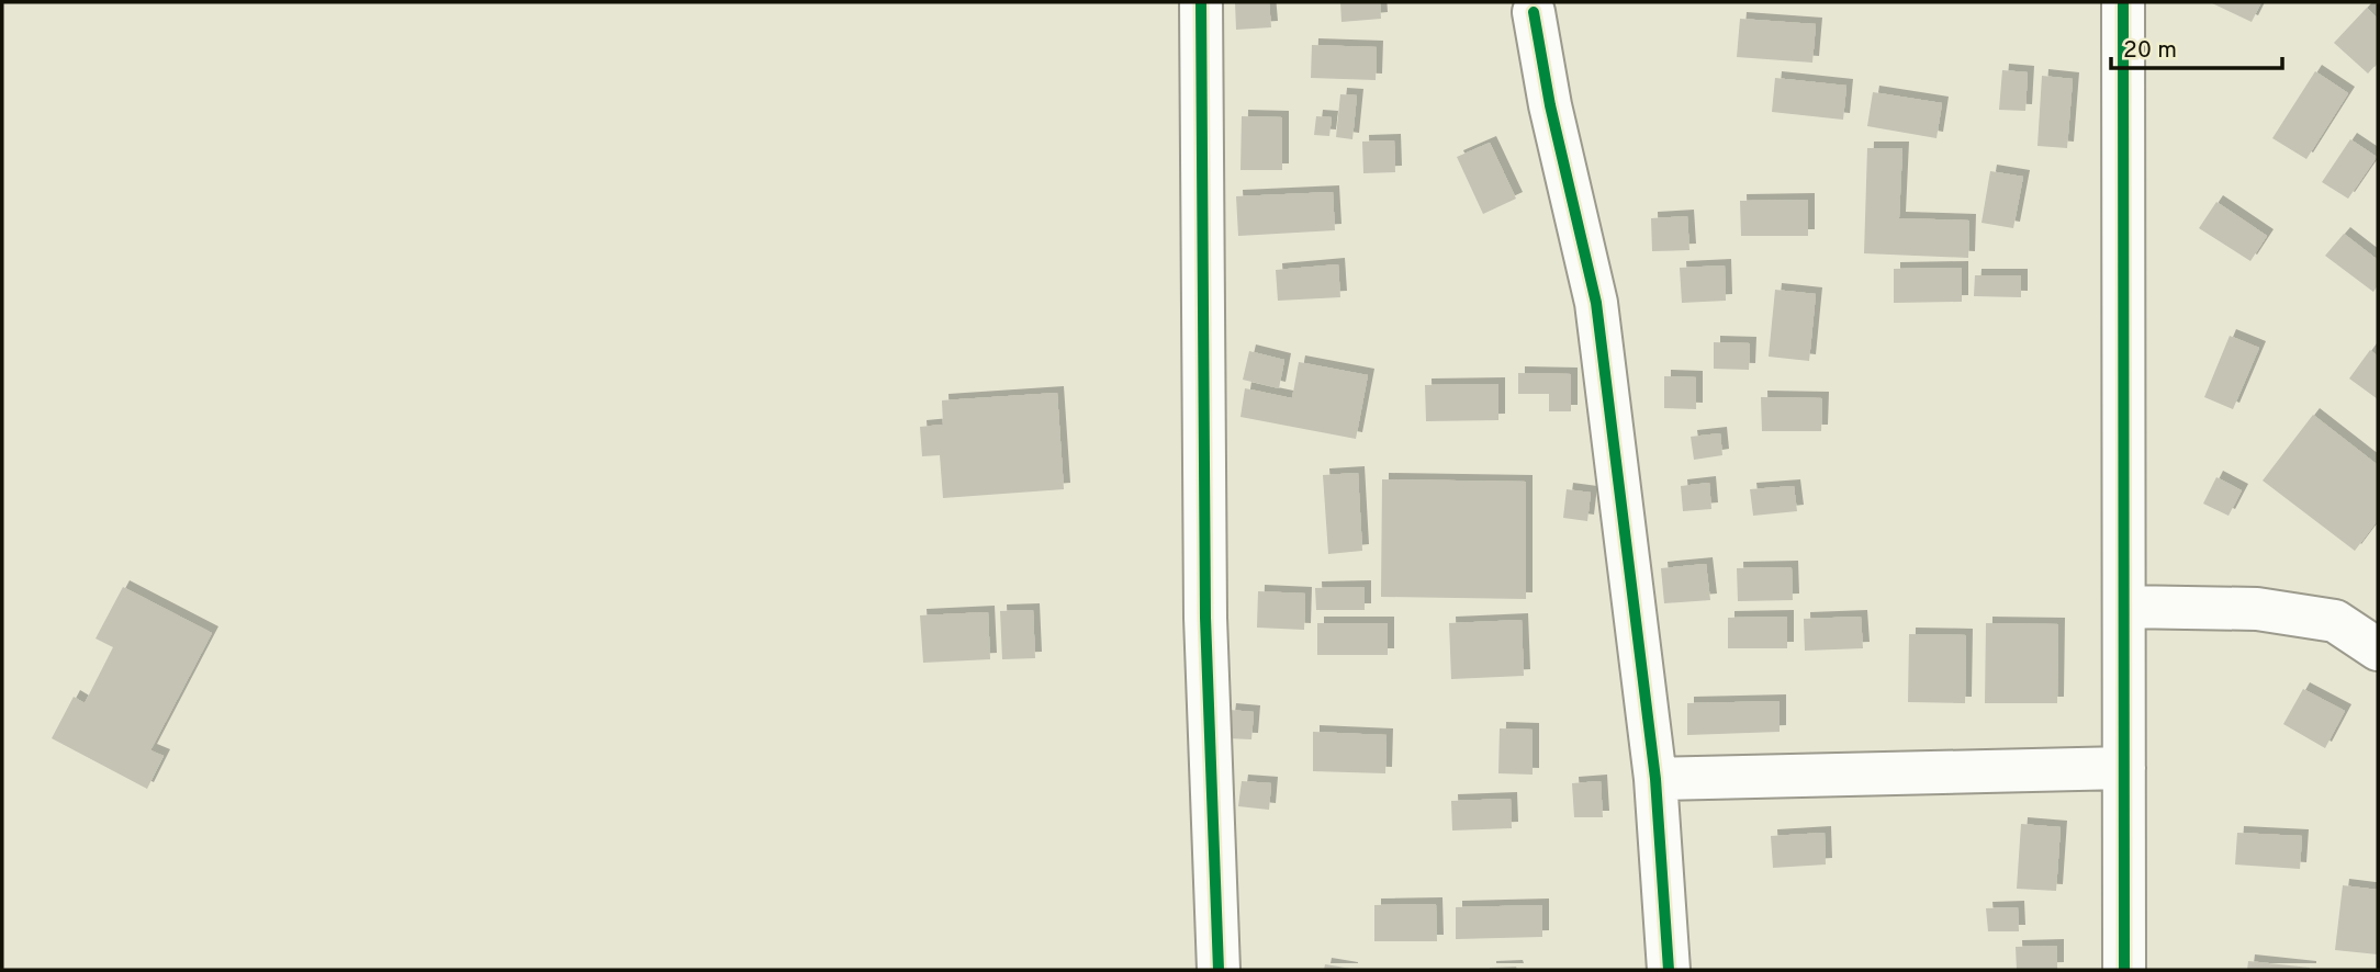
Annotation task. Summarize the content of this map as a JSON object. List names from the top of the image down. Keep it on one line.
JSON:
{"scale_bar":"20 m"}
